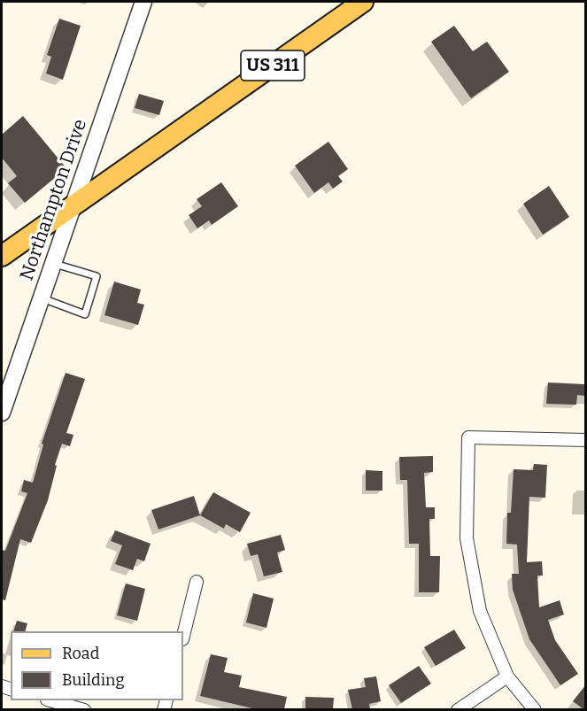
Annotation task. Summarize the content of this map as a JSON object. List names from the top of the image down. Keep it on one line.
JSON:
{"streets":{"main road":["US 311"],"street":["Northampton Drive"]},"crossings":[["US 311","Northampton Drive"]],"legend":["Road","Building"]}
